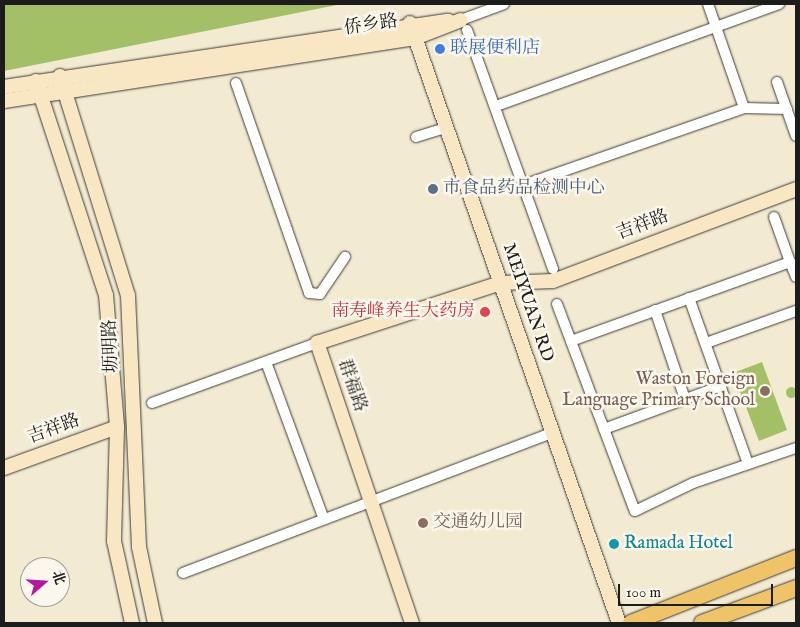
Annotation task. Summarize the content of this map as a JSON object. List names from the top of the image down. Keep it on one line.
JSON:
{"streets":{"street":["侨乡路","吉祥路","MEIYUAN RD","坜明路","群福路"]},"crossings":[["侨乡路","MEIYUAN RD"],["侨乡路","坜明路"],["吉祥路","MEIYUAN RD"],["吉祥路","坜明路"],["吉祥路","群福路"],["MEIYUAN RD","群福路"]],"places":["联展便利店","市食品药品检测中心","南寿峰养生大药房","Waston Foreign Language Primary School","交通幼儿园","Ramada Hotel"],"scale_bar":"100 m","north":"right"}
